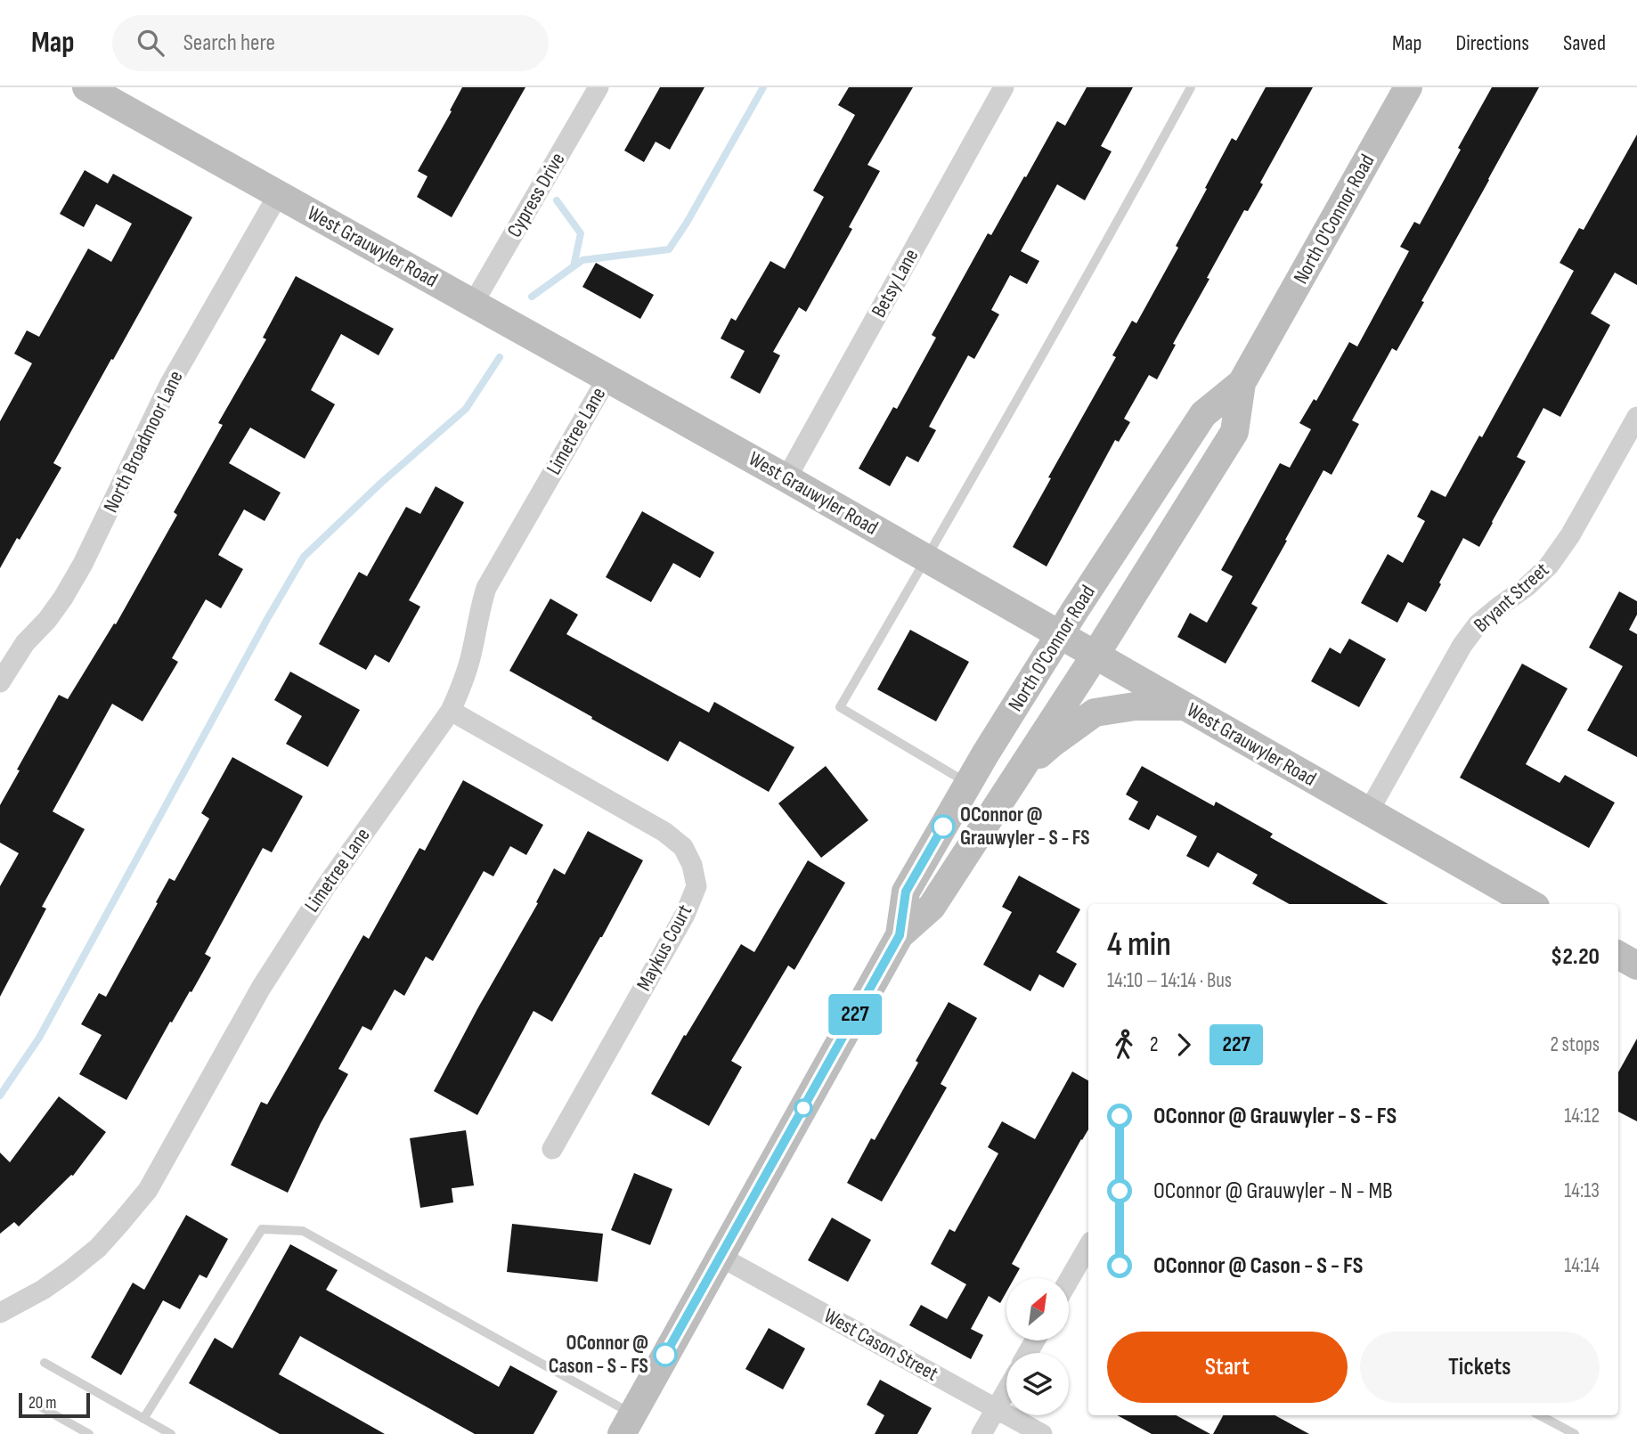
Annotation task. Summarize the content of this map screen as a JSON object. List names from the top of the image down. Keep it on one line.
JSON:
{"streets":{"main road":["North O'Connor Road","West Grauwyler Road"],"street":["Cypress Drive","Betsy Lane","Limetree Lane","North Broadmoor Lane","Bryant Street","Maykus Court","West Cason Street"]},"crossings":[["Cypress Drive","West Grauwyler Road"],["North O'Connor Road","West Grauwyler Road"],["North O'Connor Road","West Cason Street"],["West Grauwyler Road","Betsy Lane"],["West Grauwyler Road","Limetree Lane"],["West Grauwyler Road","North Broadmoor Lane"],["West Grauwyler Road","Bryant Street"],["Limetree Lane","Maykus Court"]],"places":["OConnor @ Grauwyler - S - FS","OConnor @ Cason - S - FS"],"lines":["bus line 227"],"scale_bar":"20 m","north":"top right","page":{"header":"Map","search":"Search here","nav":["Map","Directions","Saved"],"on_map":"227","heading":["4 min","14:10 – 14:14 · Bus","$2.20"],"legs":["2","227","2 stops"],"list":[{"name":"OConnor @ Grauwyler - S - FS","value":"14:12"},{"name":"OConnor @ Grauwyler - N - MB","value":"14:13"},{"name":"OConnor @ Cason - S - FS","value":"14:14"}],"buttons":["Start","Tickets"],"scale":"20 m"}}
